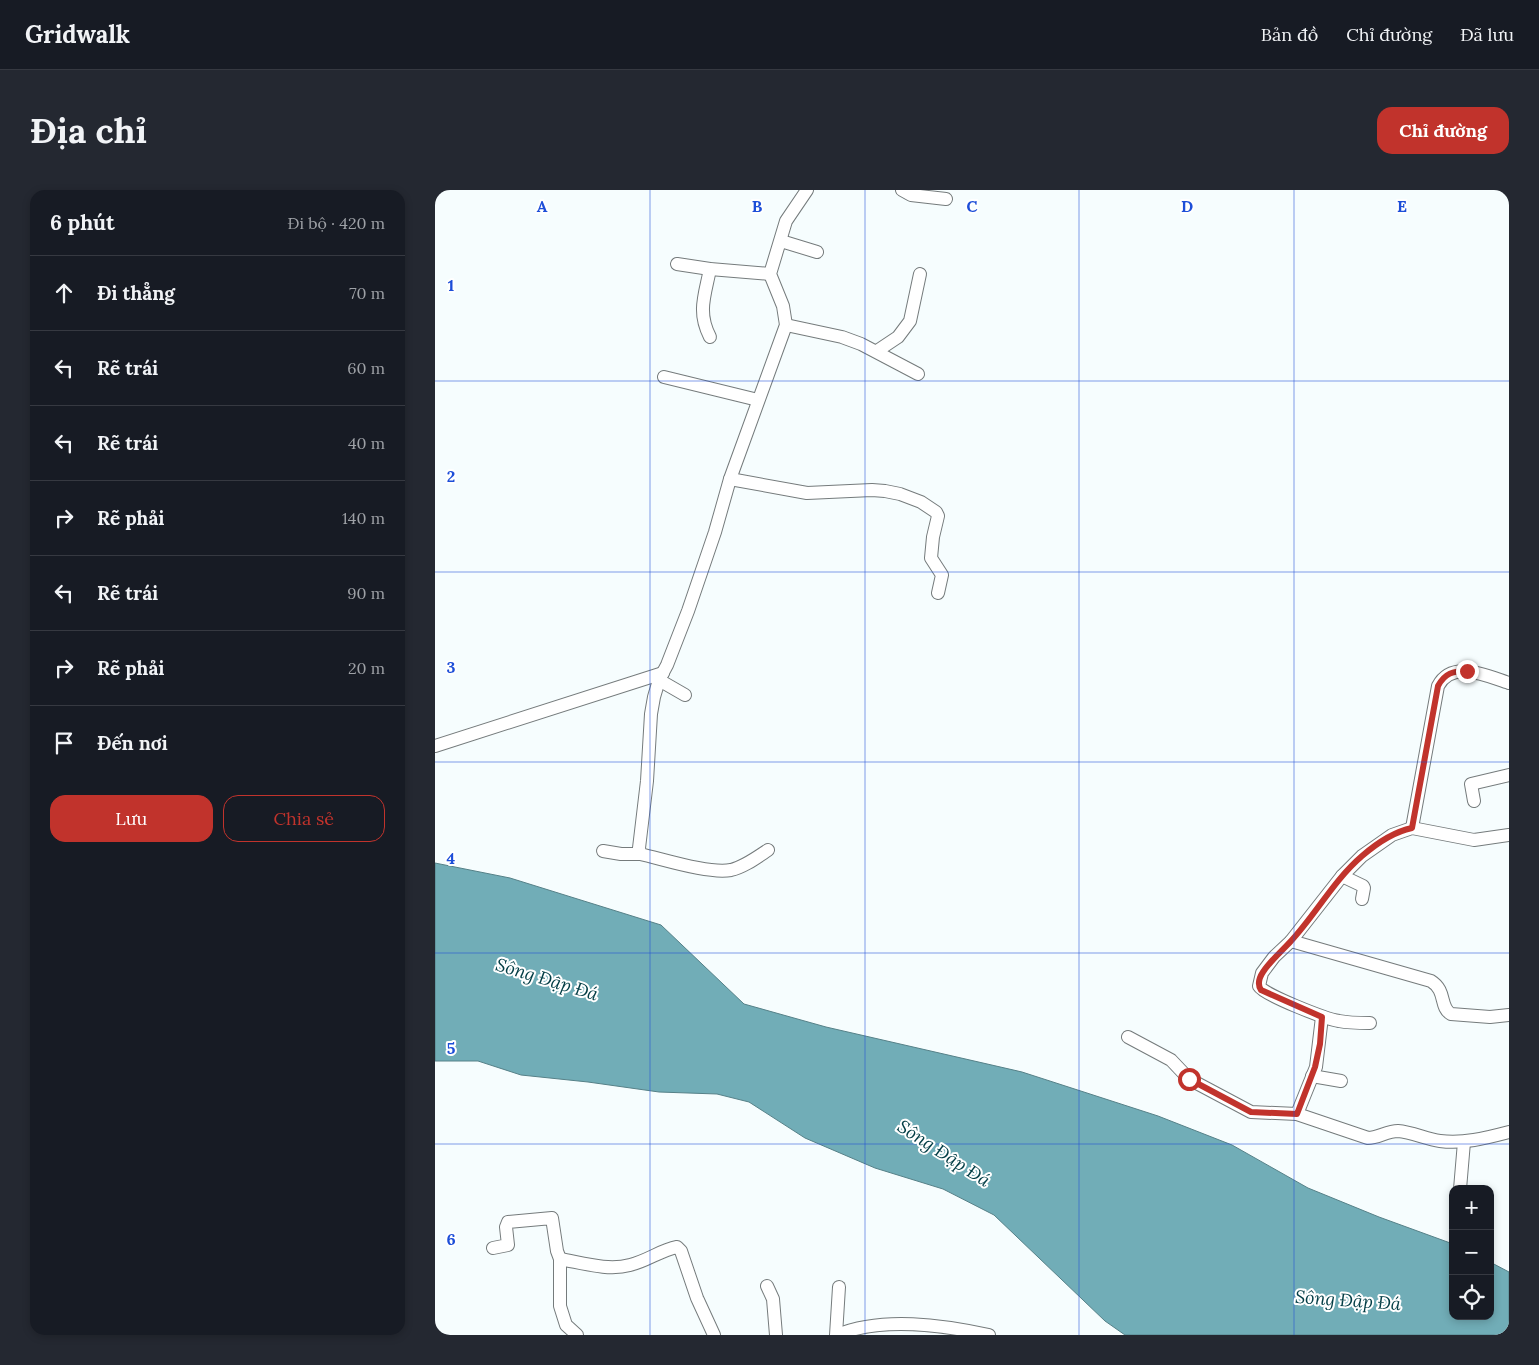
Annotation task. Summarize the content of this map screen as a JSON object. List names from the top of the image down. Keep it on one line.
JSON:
{"water":["Sông Đập Đá"],"page":{"header":"Gridwalk","nav":["Bản đồ","Chỉ đường","Đã lưu"],"buttons":["Chỉ đường",["Lưu","Chia sẻ"]],"title":"Địa chỉ","heading":["6 phút","Đi bộ · 420 m"],"list":[["Đi thẳng","70 m"],["Rẽ trái","60 m"],["Rẽ trái","40 m"],["Rẽ phải","140 m"],["Rẽ trái","90 m"],["Rẽ phải","20 m"],"Đến nơi"],"map_buttons":["+","−"]},"grid":{"columns":["A","B","C","D","E"],"rows":["1","2","3","4","5","6"]}}
